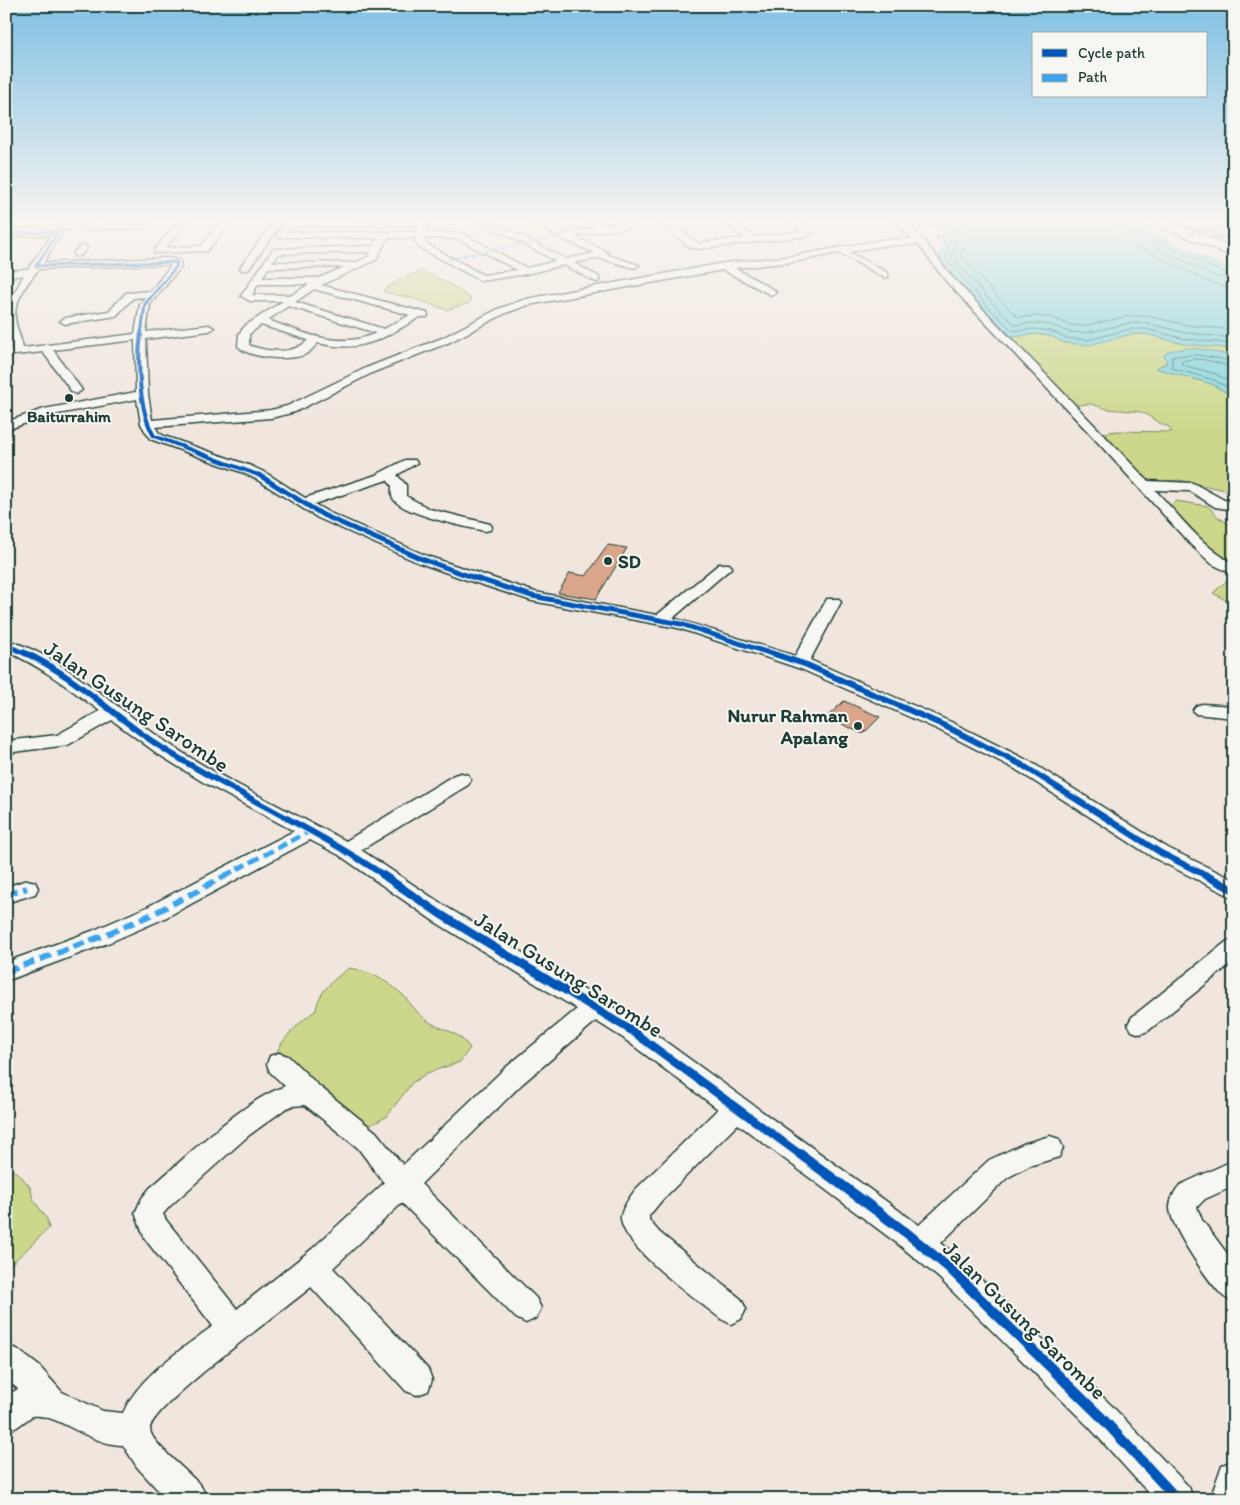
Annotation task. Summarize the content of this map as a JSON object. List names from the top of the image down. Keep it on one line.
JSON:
{"streets":{"street":["Jalan Gusung Sarombe"]},"places":["Baiturrahim","SD","Nurur Rahman Apalang"],"legend":["Cycle path","Path"]}
